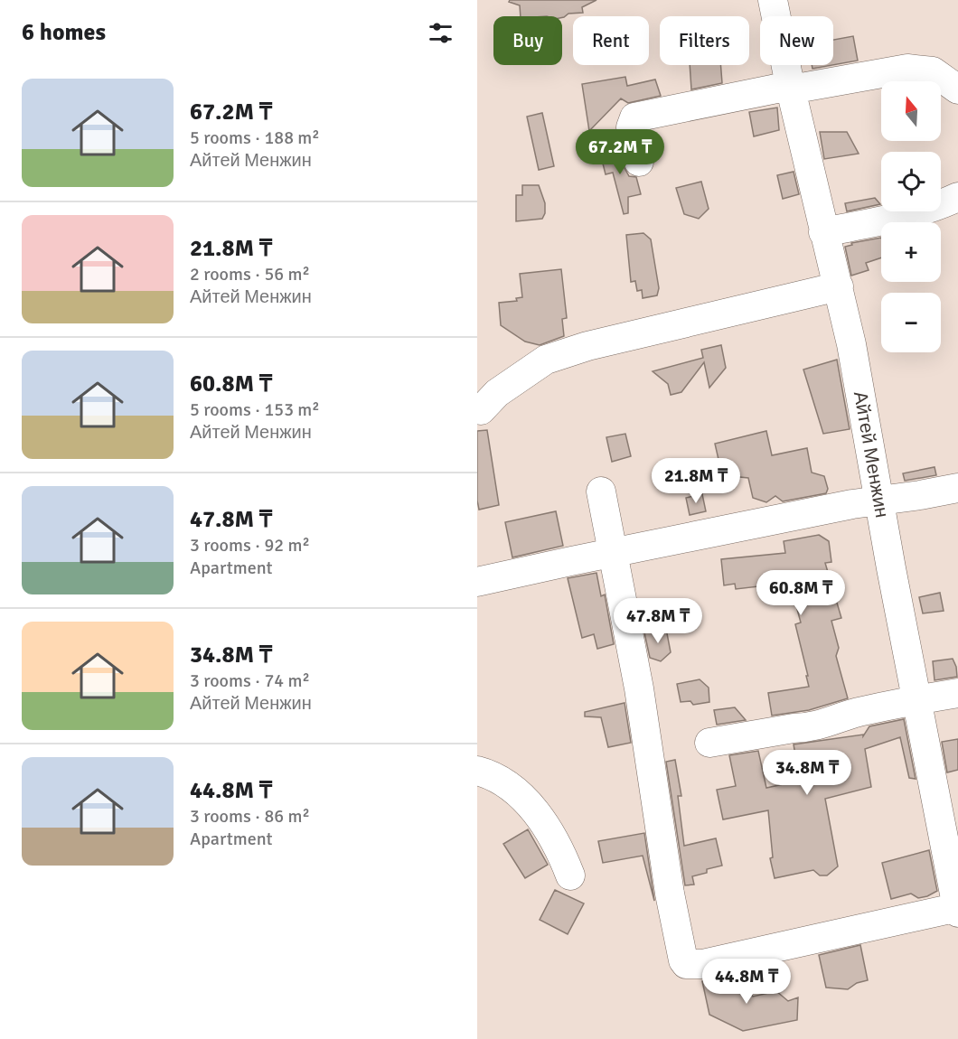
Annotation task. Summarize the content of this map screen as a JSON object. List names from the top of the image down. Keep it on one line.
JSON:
{"streets":{"street":["Айтей Менжин"]},"north":"top","page":{"heading":"6 homes","chip":["Buy","Rent","Filters","New"],"list":[{"name":"67.2M ₸","note":"5 rooms · 188 m² · Айтей Менжин"},{"name":"21.8M ₸","note":"2 rooms · 56 m² · Айтей Менжин"},{"name":"60.8M ₸","note":"5 rooms · 153 m² · Айтей Менжин"},{"name":"47.8M ₸","note":"3 rooms · 92 m² · Apartment"},{"name":"34.8M ₸","note":"3 rooms · 74 m² · Айтей Менжин"},{"name":"44.8M ₸","note":"3 rooms · 86 m² · Apartment"}],"map_buttons":["+","−"],"price":["67.2M ₸","21.8M ₸","60.8M ₸","47.8M ₸","34.8M ₸","44.8M ₸"]}}
